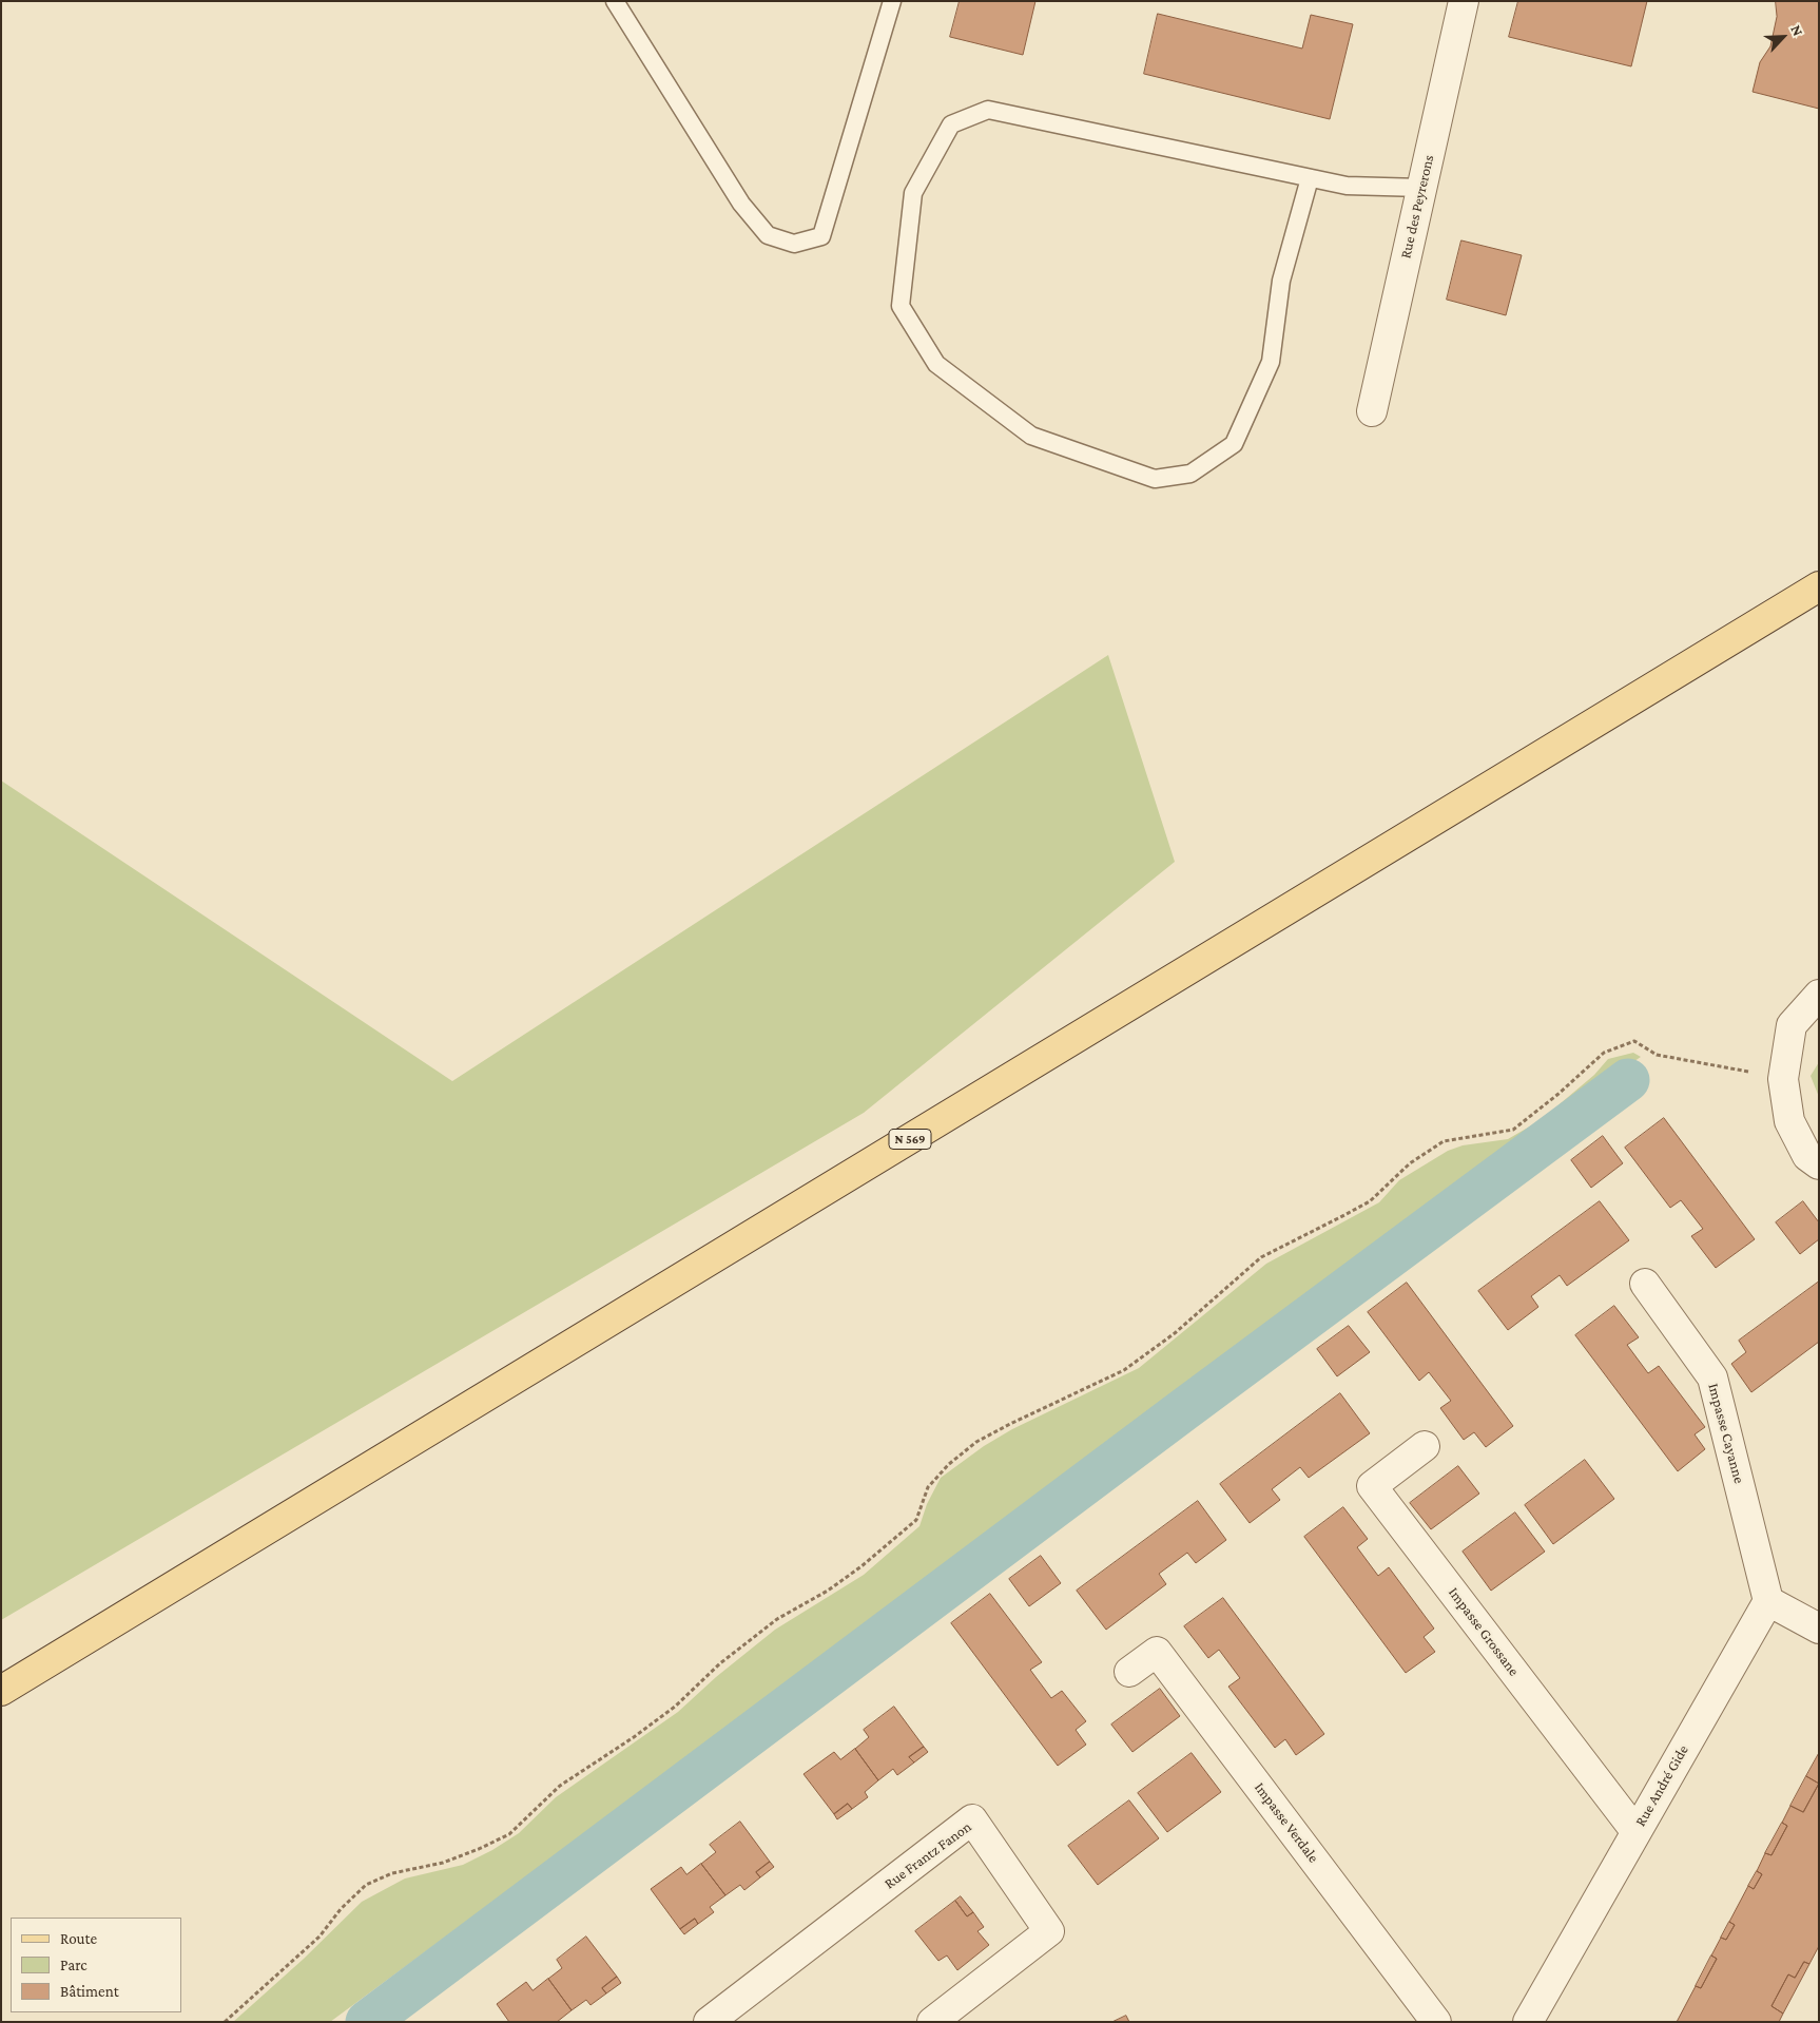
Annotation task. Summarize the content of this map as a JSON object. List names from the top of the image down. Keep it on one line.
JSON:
{"streets":{"main road":["N 569"],"street":["Rue des Peyrerons","Impasse Cayanne","Impasse Grossane","Rue André Gide","Impasse Verdale","Rue Frantz Fanon"]},"crossings":[["Impasse Cayanne","Rue André Gide"],["Impasse Grossane","Rue André Gide"]],"legend":["Route","Parc","Bâtiment"],"north":"top right"}
